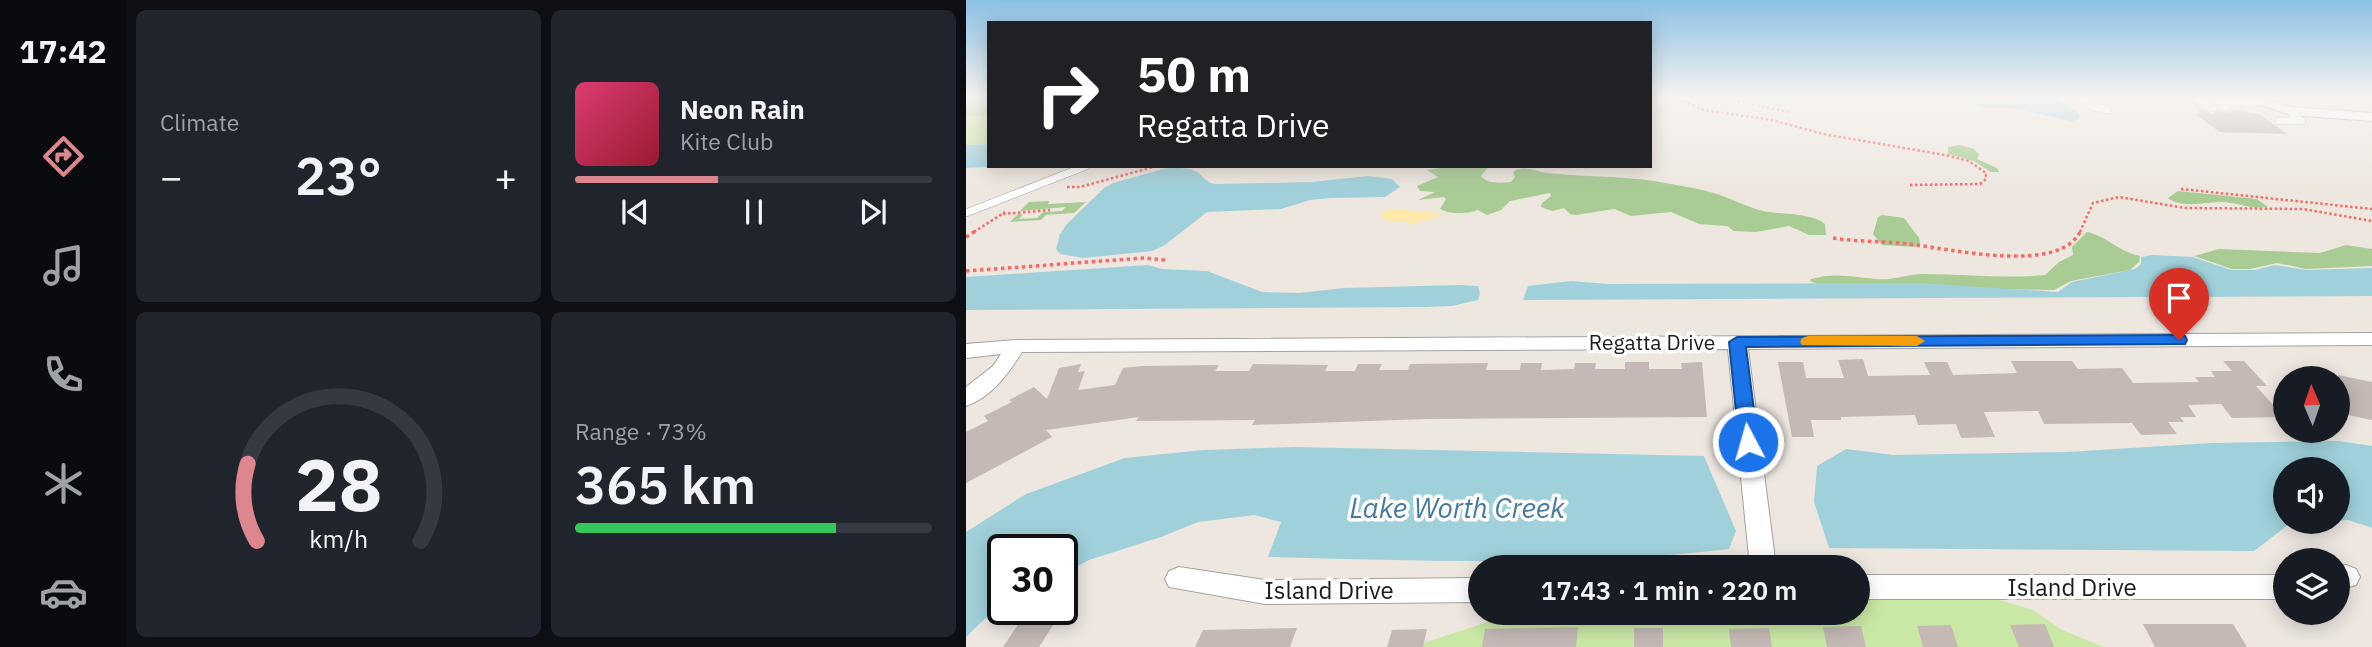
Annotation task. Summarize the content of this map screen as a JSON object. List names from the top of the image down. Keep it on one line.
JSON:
{"streets":{"street":["Regatta Drive","Island Drive"]},"water":["Lake Worth Creek"],"north":"top","page":{"tabs":"17:42","tile":["Climate",["Range · 73%","365 km"]],"turn":["50 m","Regatta Drive"],"song":["Neon Rain","Kite Club"],"heat":["−","23°","+"],"limit":"30","trip":"17:43 · 1 min · 220 m","gauge":["28","km/h"]}}
